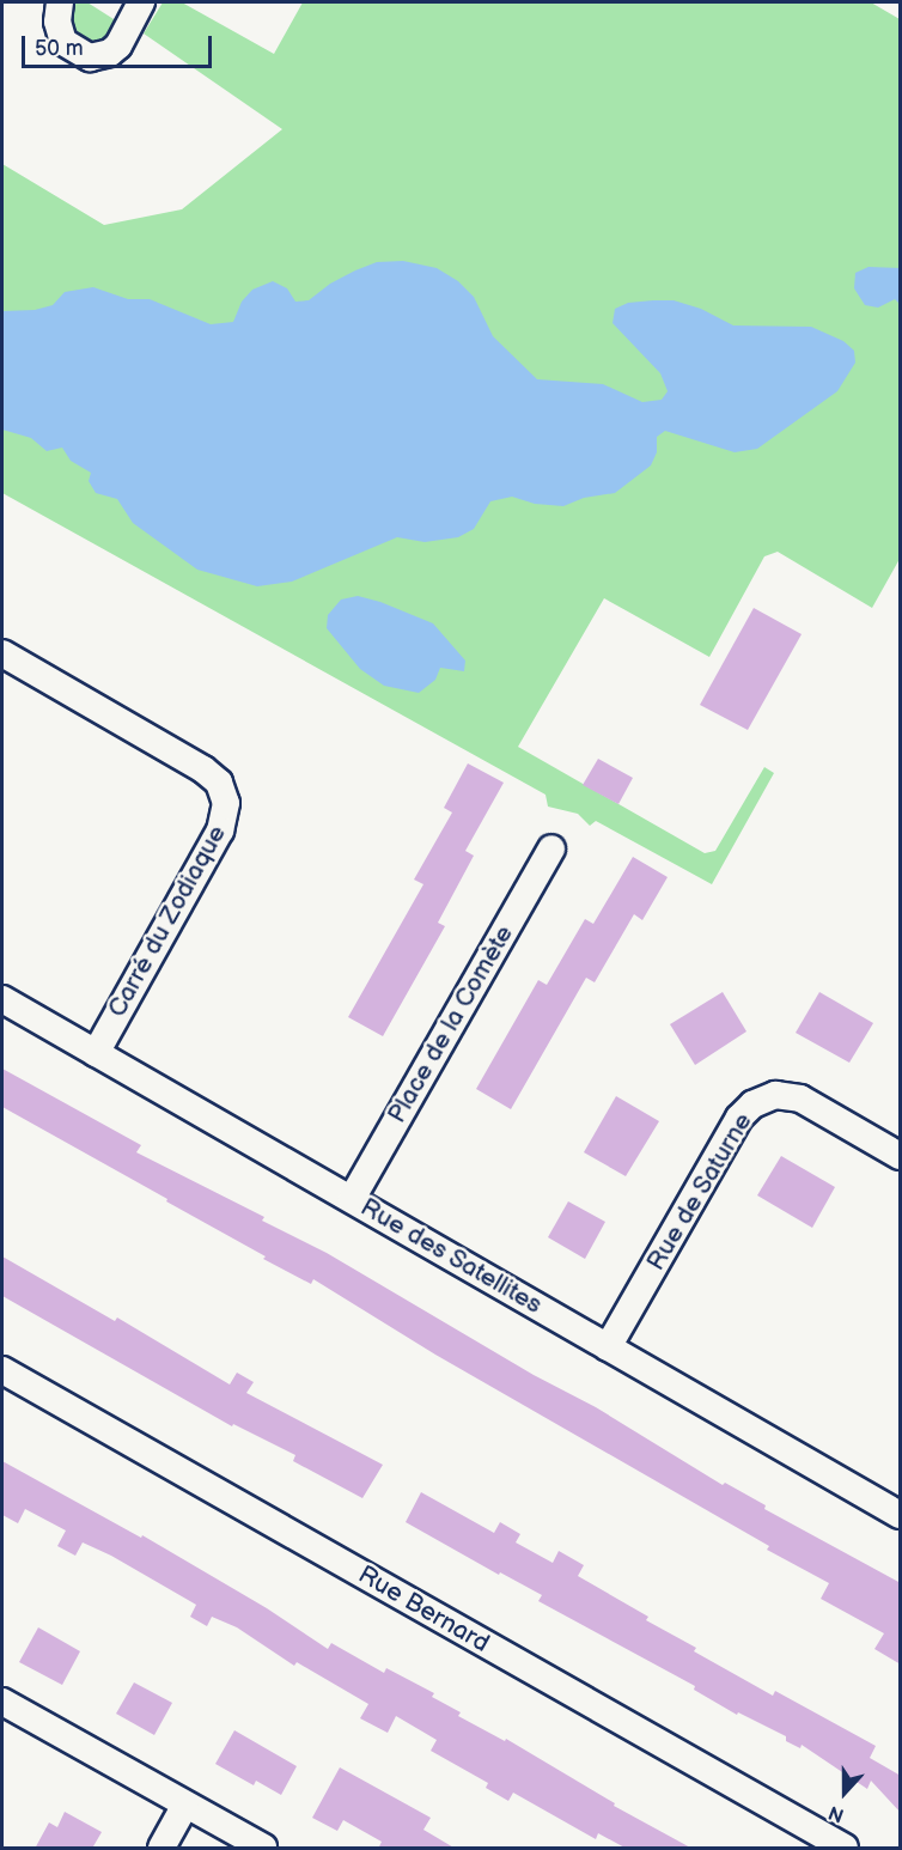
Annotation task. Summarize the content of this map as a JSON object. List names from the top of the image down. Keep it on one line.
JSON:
{"streets":{"street":["Carré du Zodiaque","Place de la Comète","Rue de Saturne","Rue des Satellites","Rue Bernard"]},"crossings":[["Carré du Zodiaque","Rue des Satellites"],["Place de la Comète","Rue des Satellites"],["Rue de Saturne","Rue des Satellites"]],"scale_bar":"50 m","north":"bottom"}
